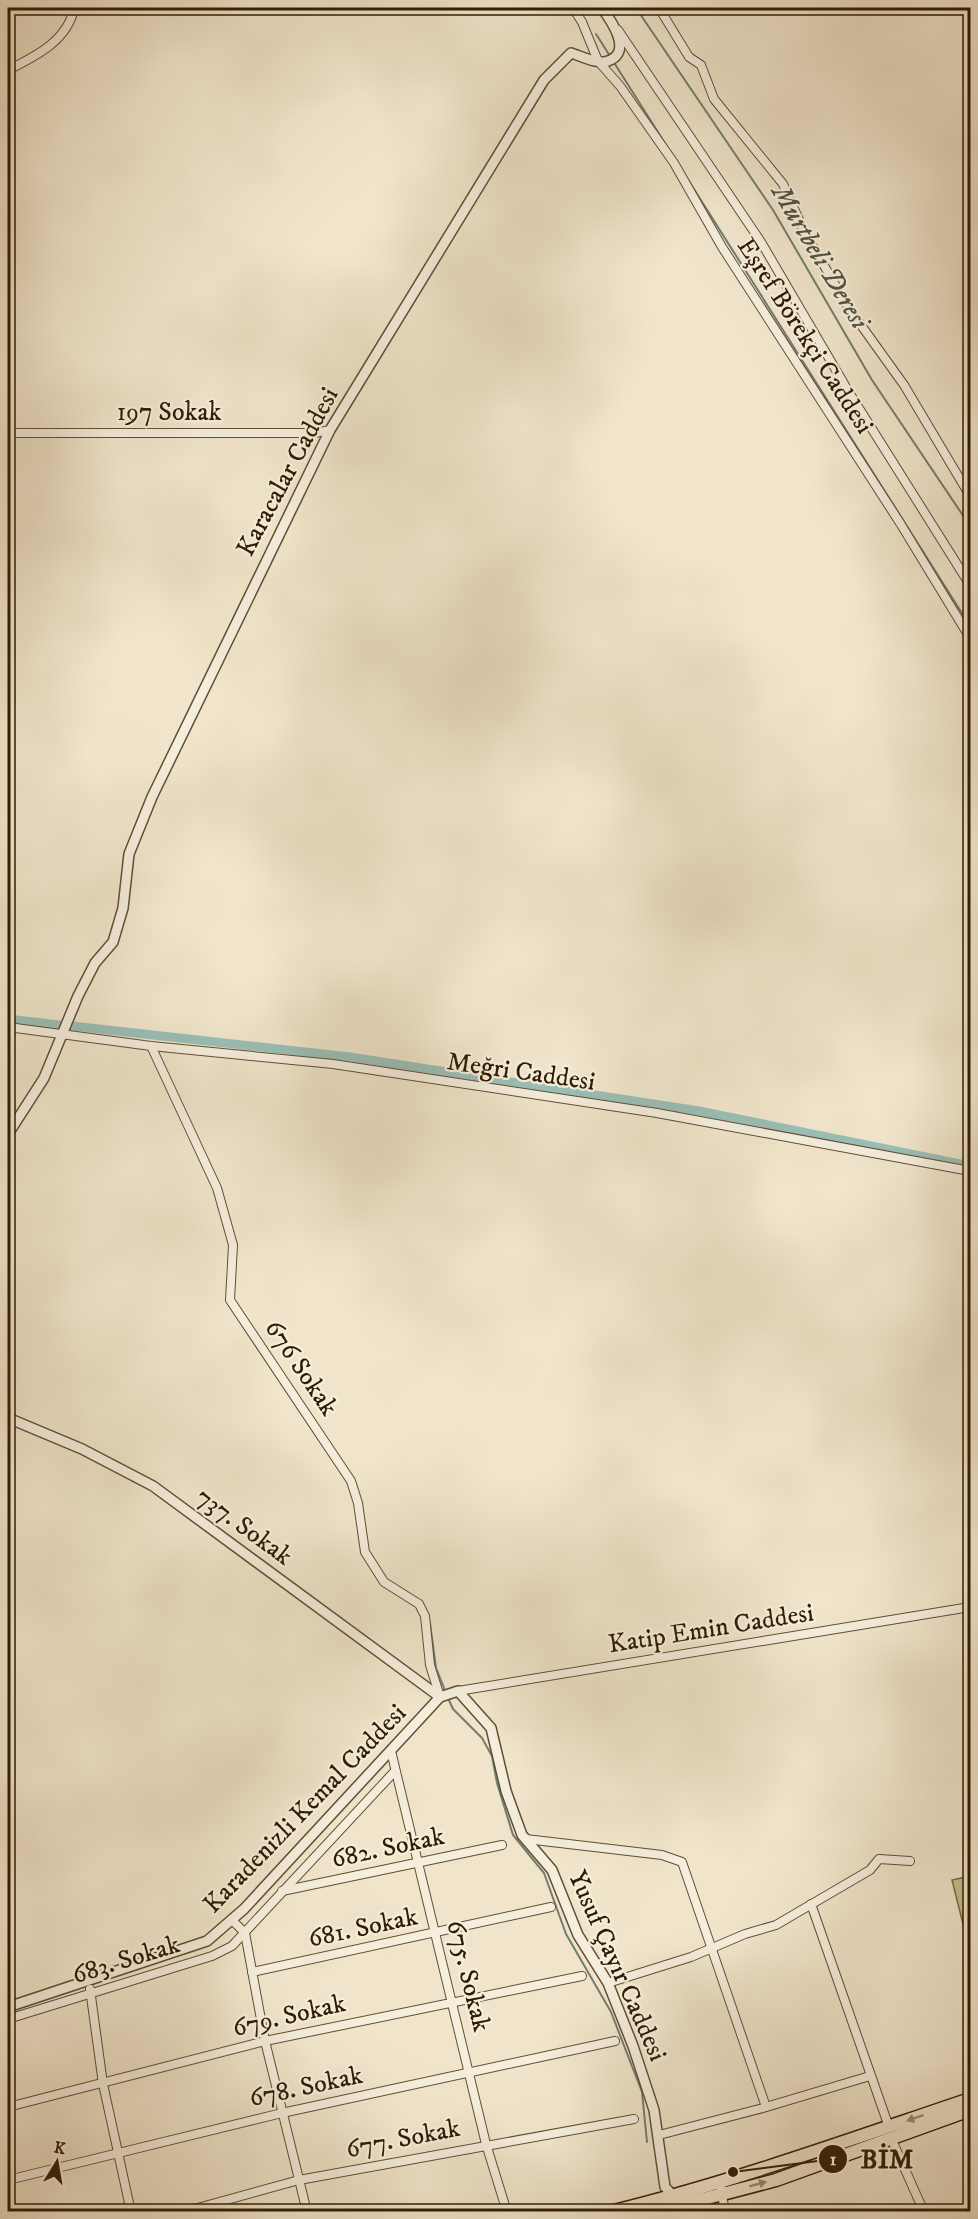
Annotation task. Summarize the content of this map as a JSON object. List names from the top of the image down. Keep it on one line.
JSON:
{"streets":{"street":["Eşref Börekçi Caddesi","197 Sokak","Karacalar Caddesi","Meğri Caddesi","676 Sokak","737. Sokak","Katip Emin Caddesi","Karadenizli Kemal Caddesi","682. Sokak","681. Sokak","683. Sokak","Yusuf Çayır Caddesi","675. Sokak","679. Sokak","678. Sokak","677. Sokak"]},"crossings":[["Eşref Börekçi Caddesi","Karacalar Caddesi"],["197 Sokak","Karacalar Caddesi"],["Karacalar Caddesi","Meğri Caddesi"],["Meğri Caddesi","676 Sokak"],["676 Sokak","737. Sokak"],["676 Sokak","Katip Emin Caddesi"],["676 Sokak","Karadenizli Kemal Caddesi"],["676 Sokak","Yusuf Çayır Caddesi"],["737. Sokak","Katip Emin Caddesi"],["737. Sokak","Karadenizli Kemal Caddesi"],["737. Sokak","Yusuf Çayır Caddesi"],["Katip Emin Caddesi","Karadenizli Kemal Caddesi"],["Katip Emin Caddesi","Yusuf Çayır Caddesi"],["Karadenizli Kemal Caddesi","683. Sokak"],["Karadenizli Kemal Caddesi","Yusuf Çayır Caddesi"],["Karadenizli Kemal Caddesi","675. Sokak"],["682. Sokak","683. Sokak"],["682. Sokak","675. Sokak"],["681. Sokak","675. Sokak"],["683. Sokak","675. Sokak"],["675. Sokak","679. Sokak"],["675. Sokak","678. Sokak"],["675. Sokak","677. Sokak"]],"water":["Murtbeli Deresi"],"places":["BİM"],"north":"top"}
